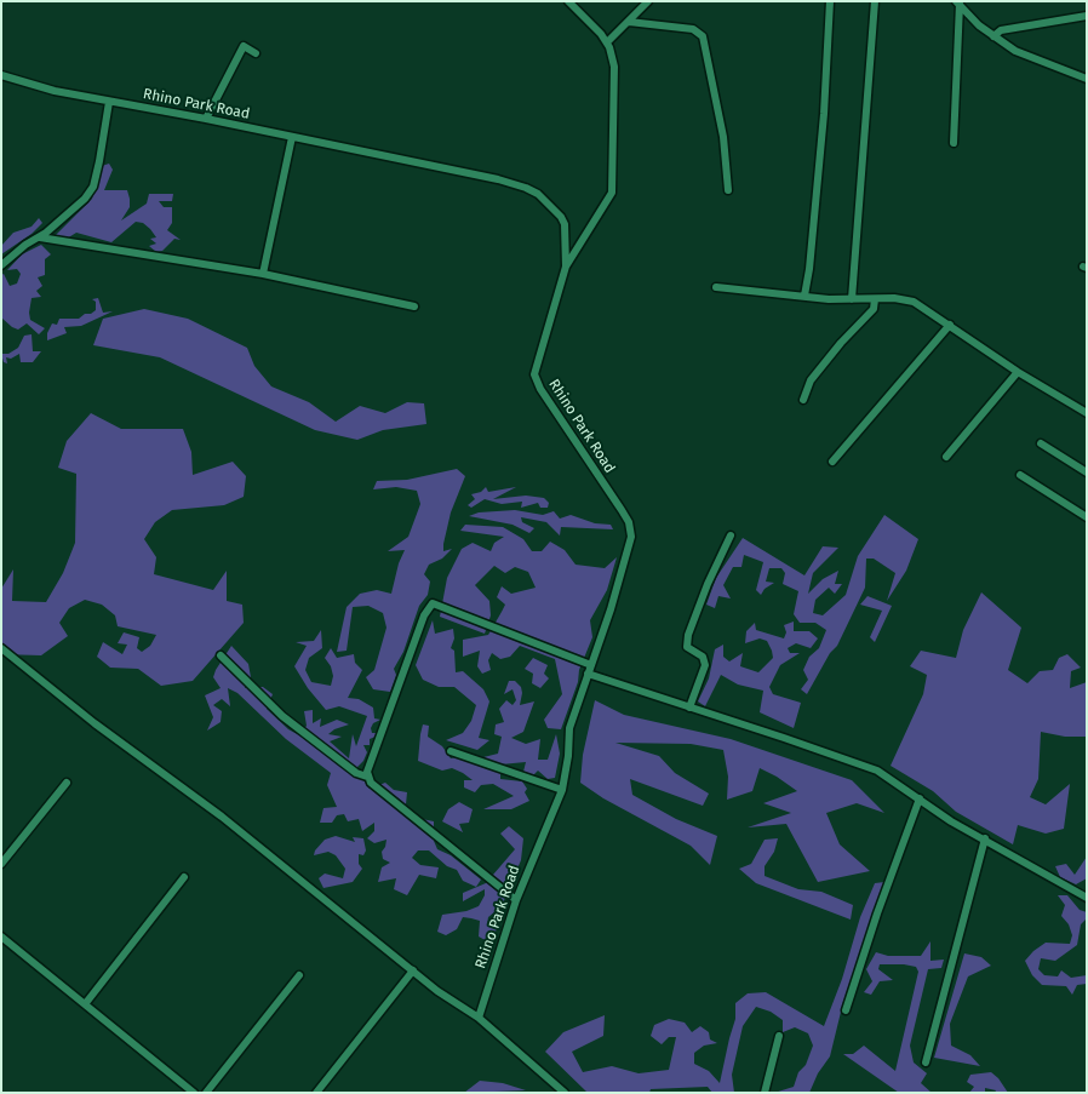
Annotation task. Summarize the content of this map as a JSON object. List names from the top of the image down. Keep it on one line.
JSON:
{"streets":{"street":["Rhino Park Road"]}}
